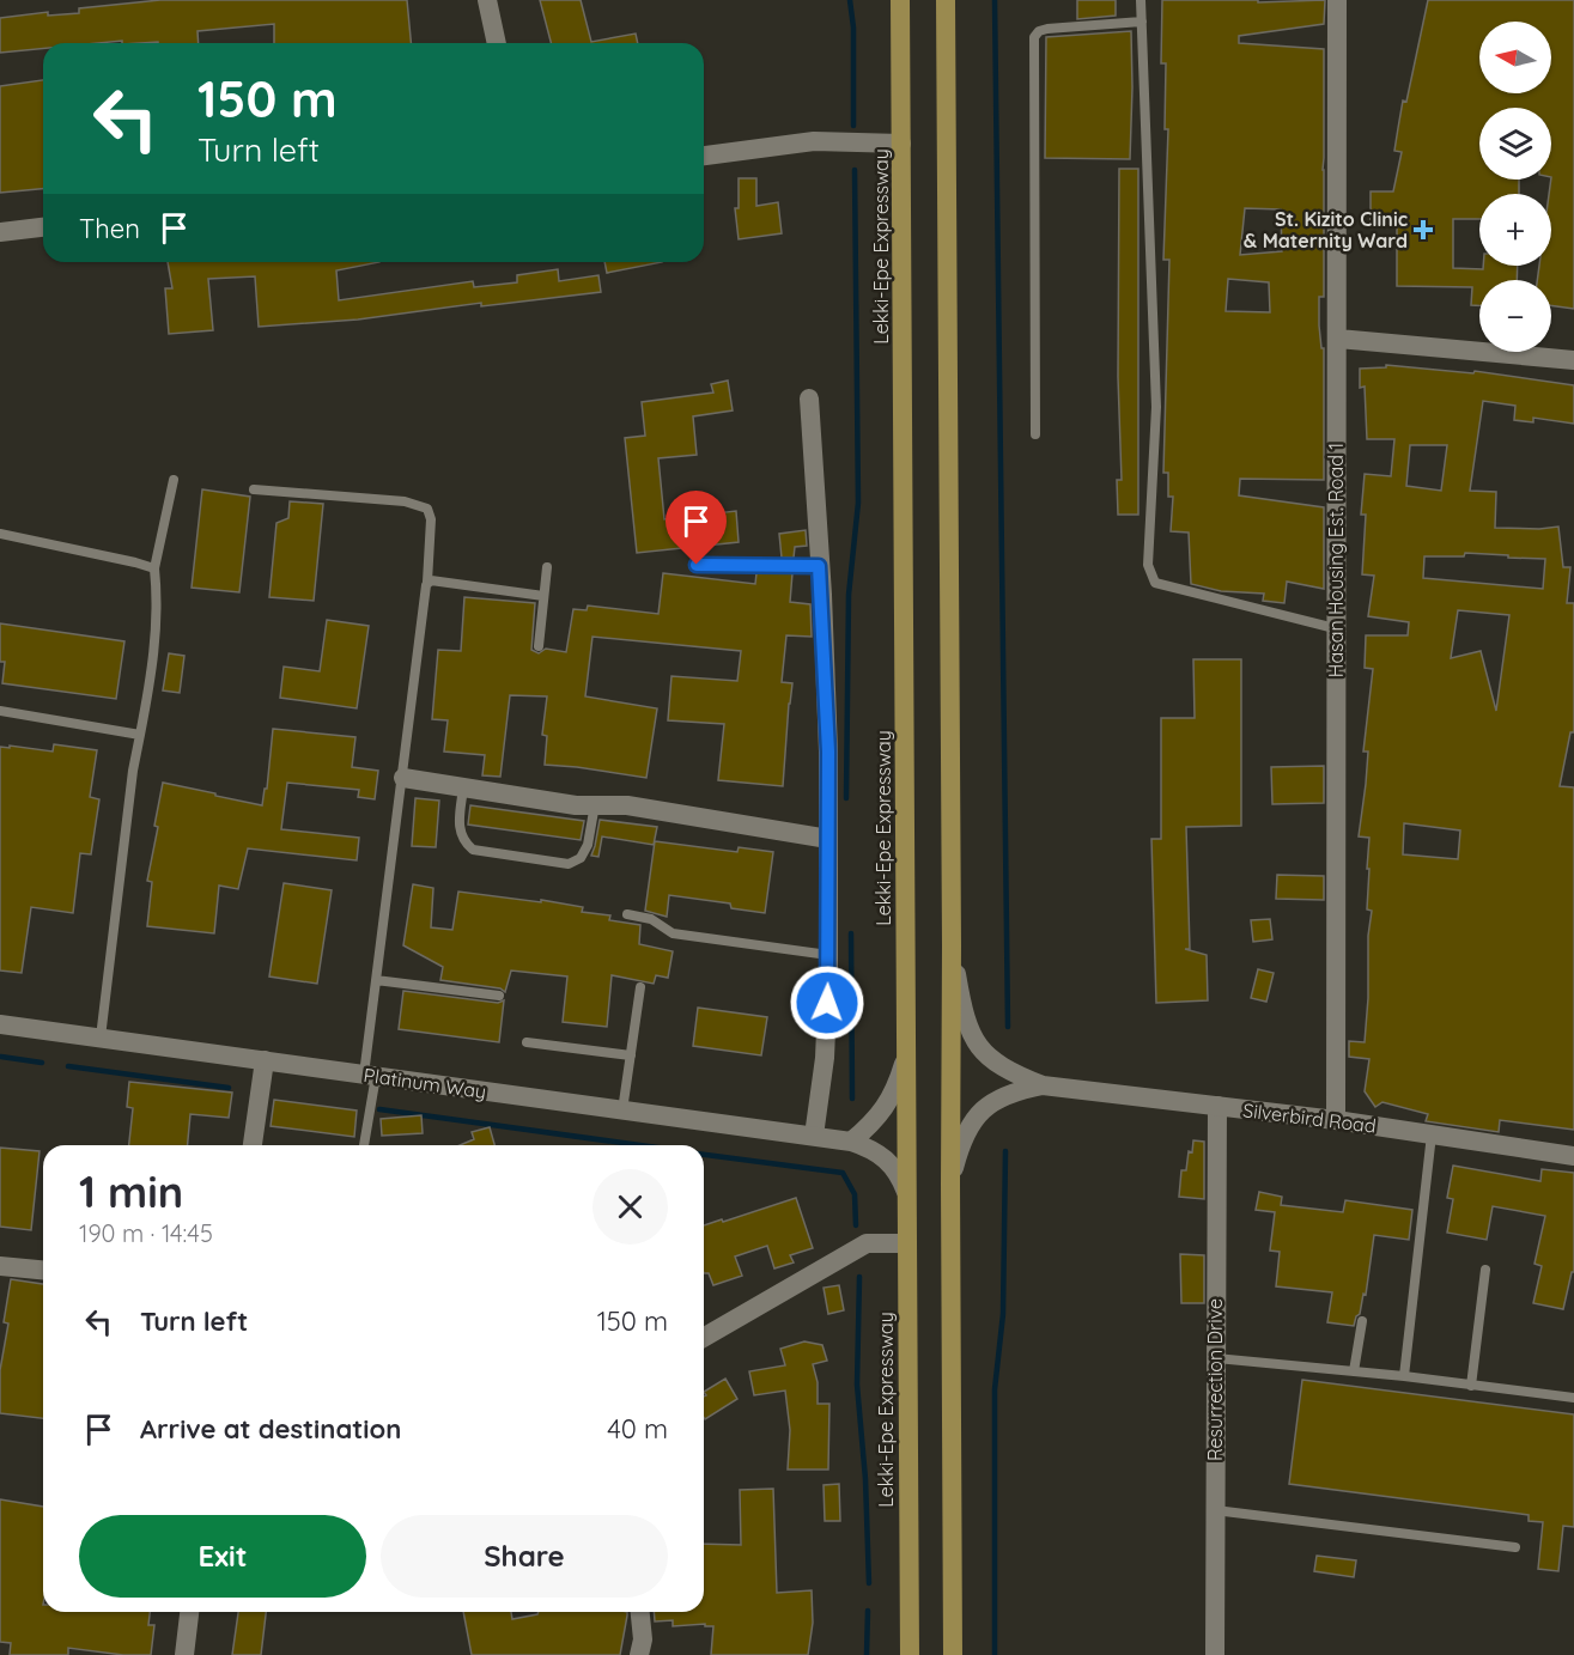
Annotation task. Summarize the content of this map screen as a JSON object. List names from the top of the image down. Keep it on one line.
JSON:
{"streets":{"highway":["Lekki-Epe Expressway"],"street":["Hasan Housing Est. Road 1","Platinum Way","Silverbird Road","Resurrection Drive"]},"crossings":[["Lekki-Epe Expressway","Platinum Way"],["Hasan Housing Est. Road 1","Silverbird Road"],["Silverbird Road","Resurrection Drive"]],"places":{"health":["St. Kizito Clinic & Maternity Ward"]},"north":"left","page":{"map_buttons":["+","−"],"turn":["150 m","Turn left"],"then":"Then","heading":["1 min","190 m · 14:45"],"list":[{"name":"Turn left","value":"150 m"},{"name":"Arrive at destination","value":"40 m"}],"buttons":["Exit","Share"]}}
